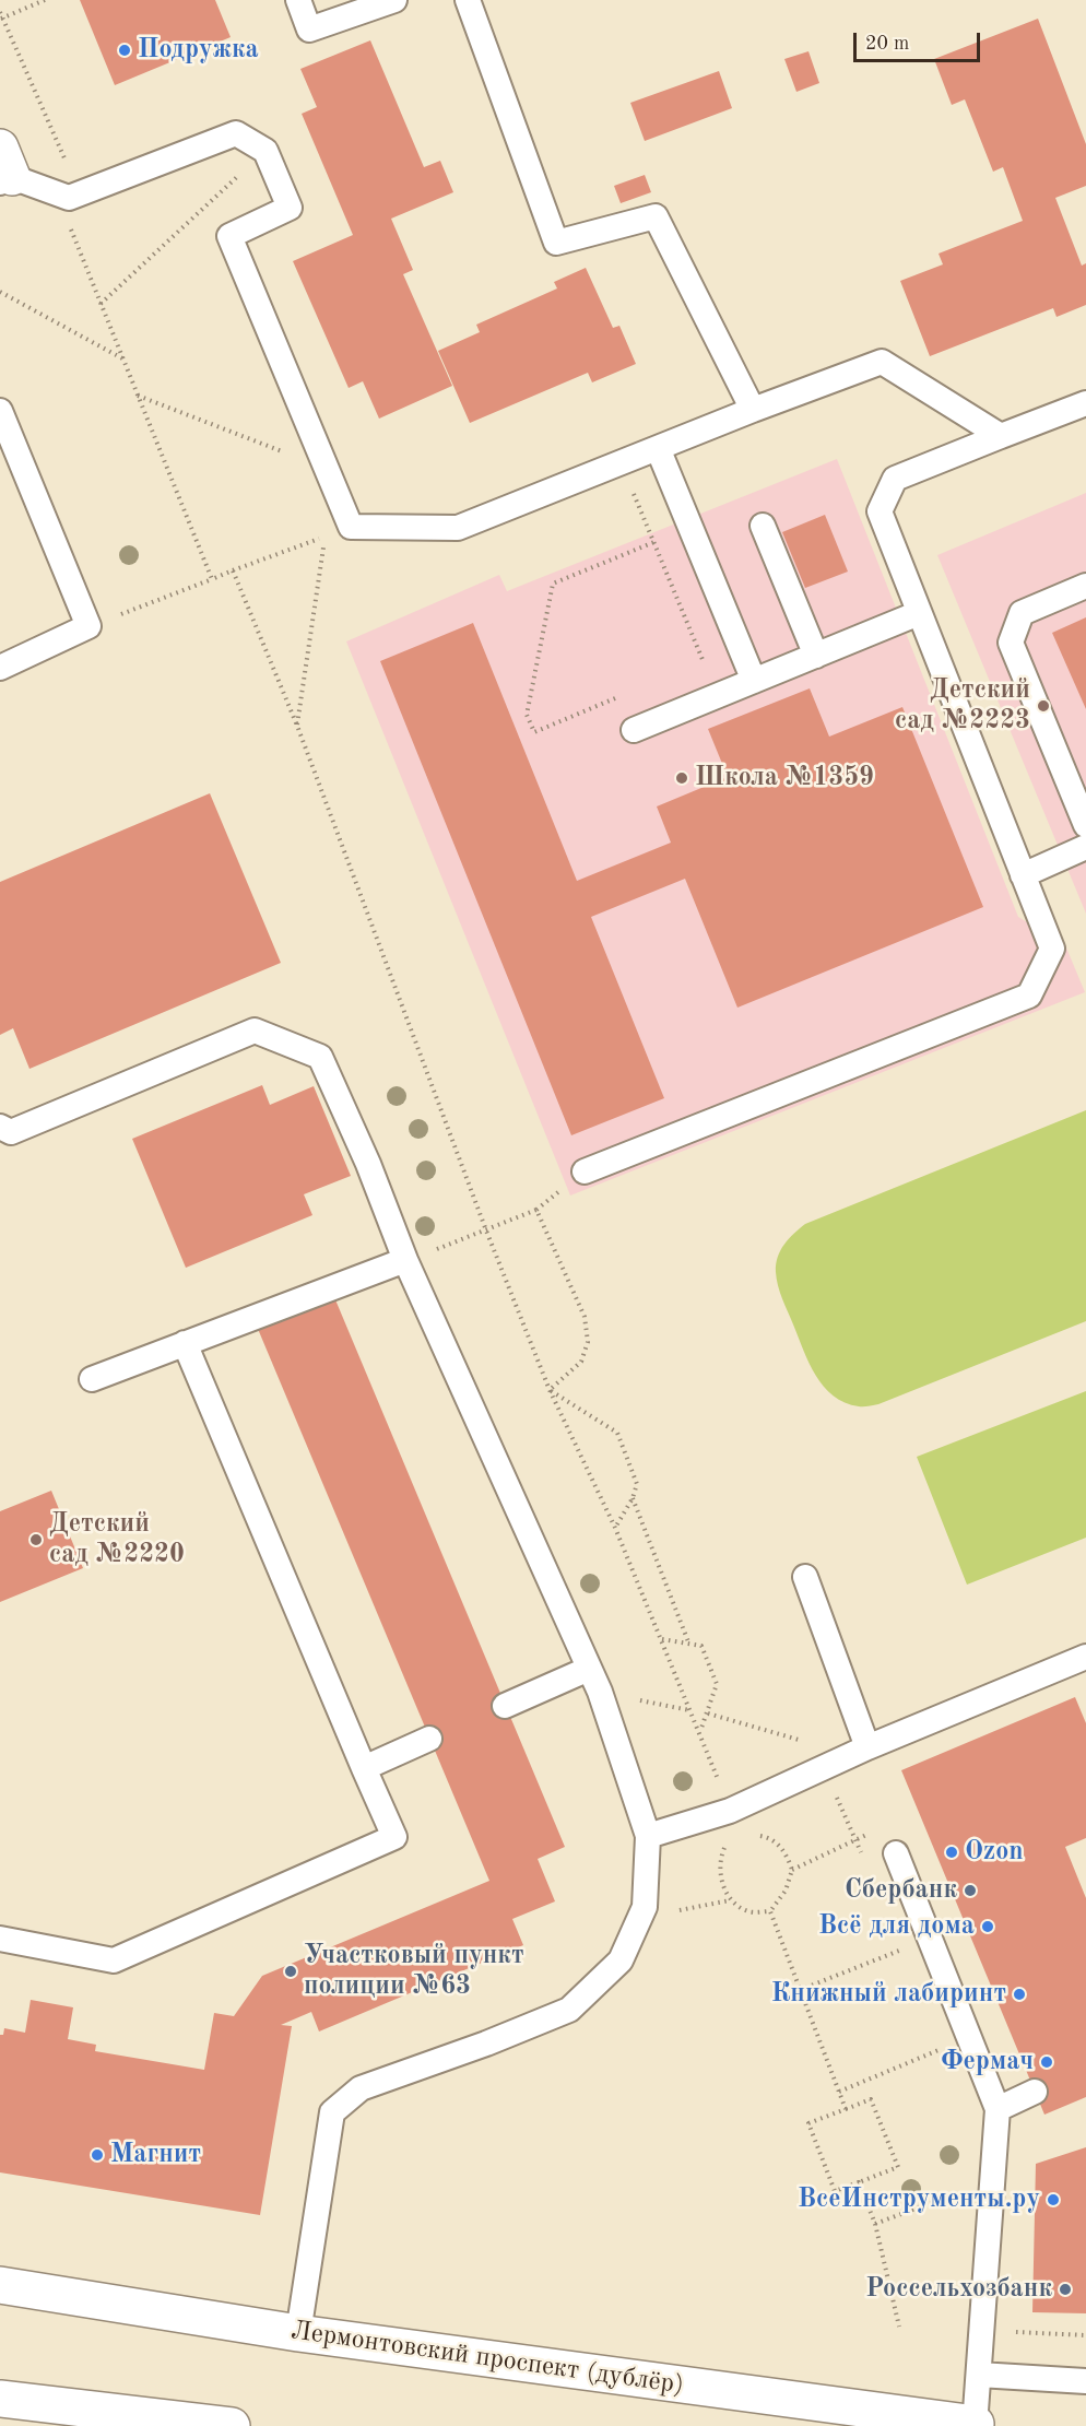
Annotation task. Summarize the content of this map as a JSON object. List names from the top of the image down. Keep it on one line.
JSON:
{"streets":{"street":["Лермонтовский проспект (дублёр)"]},"places":["Подружка","Детский сад №2223","Школа №1359","Детский сад №2220","Ozon","Сбербанк","Всё для дома","Участковый пункт полиции №63","Книжный лабиринт","Фермач","Магнит","ВсеИнструменты.ру","Россельхозбанк"],"scale_bar":"20 m"}
